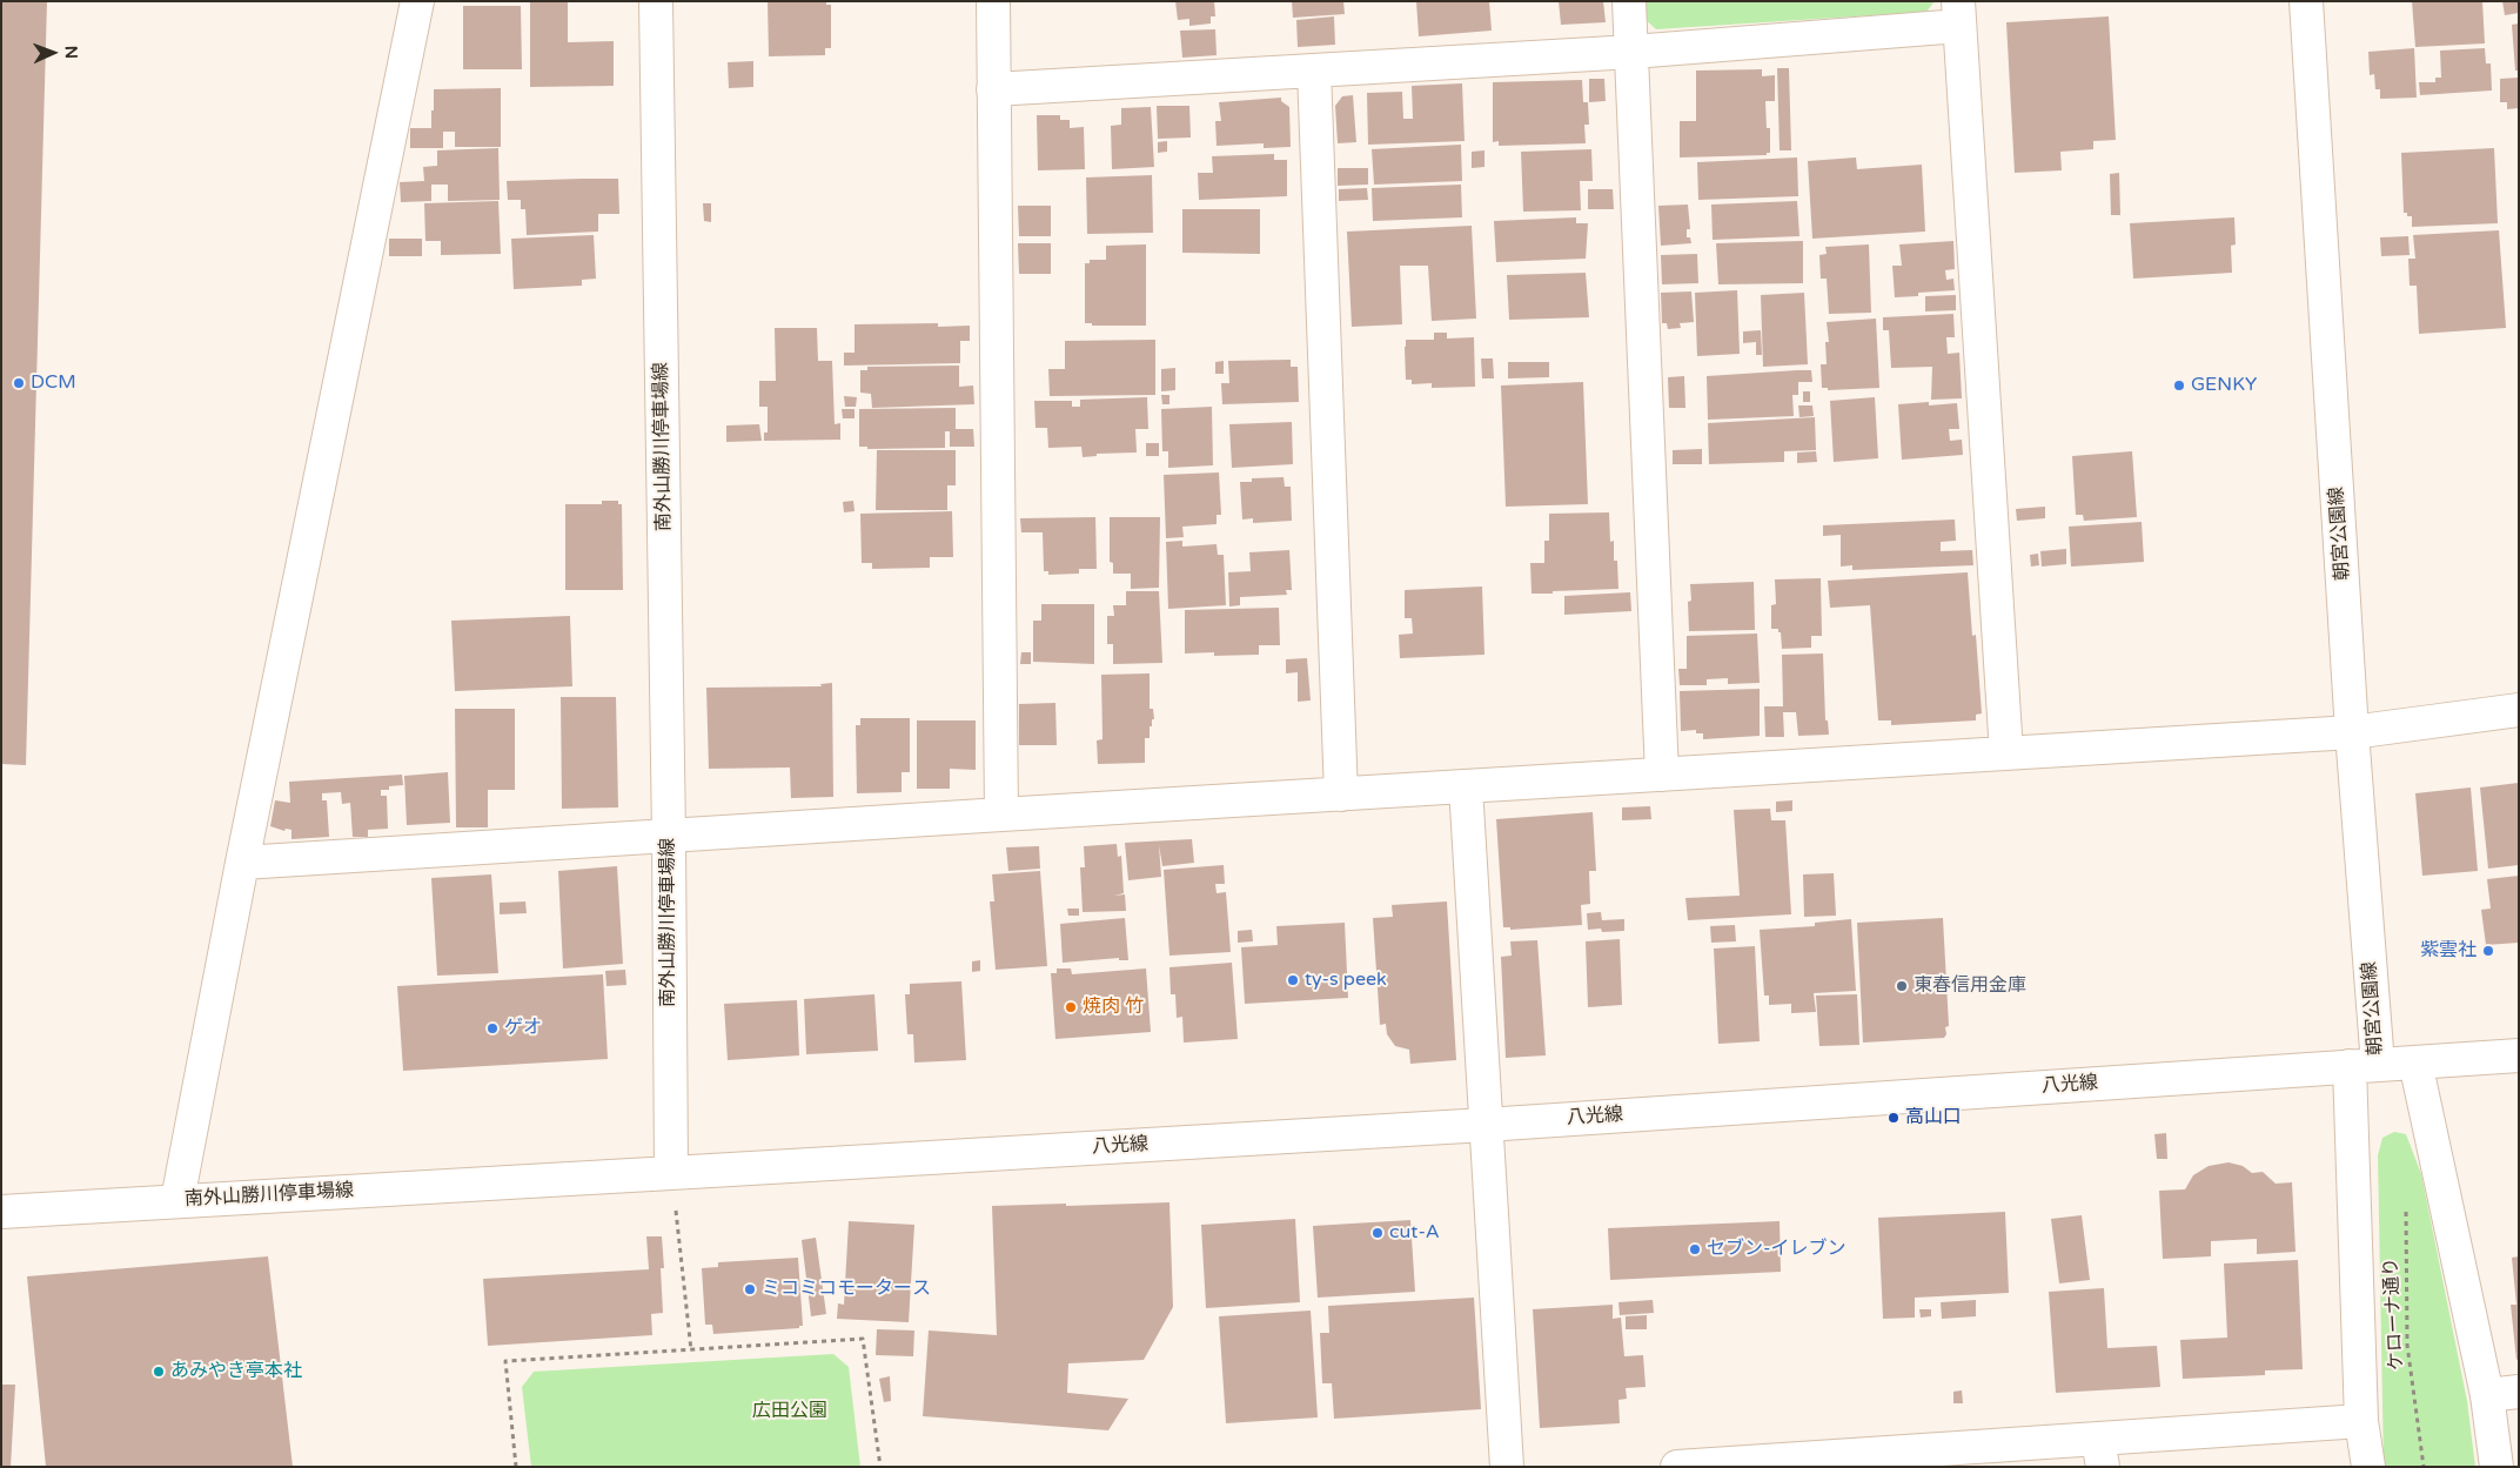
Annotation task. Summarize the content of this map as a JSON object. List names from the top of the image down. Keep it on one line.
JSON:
{"streets":{"street":["南外山勝川停車場線","朝宮公園線","八光線"],"path":["ケローナ通り"]},"crossings":[["南外山勝川停車場線","八光線"],["朝宮公園線","八光線"]],"parks":["広田公園"],"places":["DCM","GENKY","紫雲社","ty-s peek","東春信用金庫","焼肉 竹","ゲオ","高山口","cut-A","セブン-イレブン","ミコミコモータース","あみやき亭本社"],"north":"right"}
